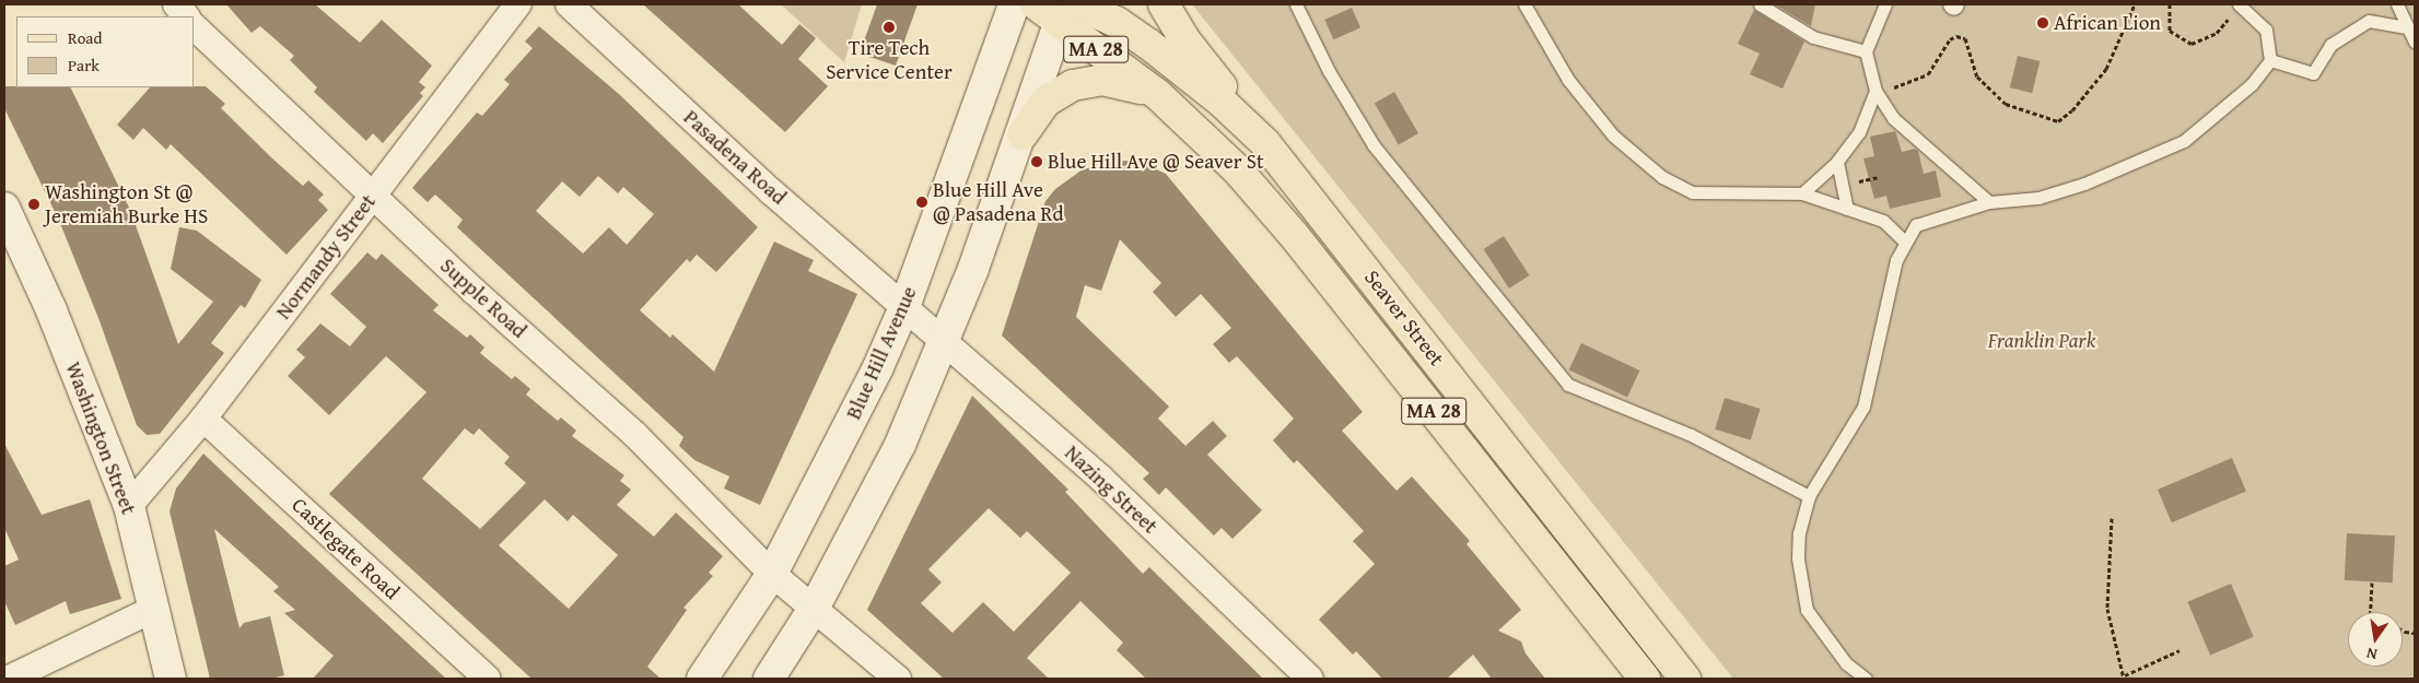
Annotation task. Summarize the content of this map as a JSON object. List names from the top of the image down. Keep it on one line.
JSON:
{"streets":{"main road":["MA 28","Seaver Street","Blue Hill Avenue","Washington Street"],"street":["Pasadena Road","Normandy Street","Supple Road","Nazing Street","Castlegate Road"]},"crossings":[["MA 28","Seaver Street"],["Pasadena Road","Blue Hill Avenue"],["Pasadena Road","Nazing Street"],["Normandy Street","Supple Road"],["Normandy Street","Washington Street"],["Normandy Street","Castlegate Road"],["Supple Road","Blue Hill Avenue"],["Blue Hill Avenue","Nazing Street"]],"parks":["Franklin Park"],"places":["African Lion","Tire Tech Service Center","Blue Hill Ave @ Seaver St","Blue Hill Ave @ Pasadena Rd","Washington St @ Jeremiah Burke HS"],"legend":["Road","Park"],"north":"bottom"}
